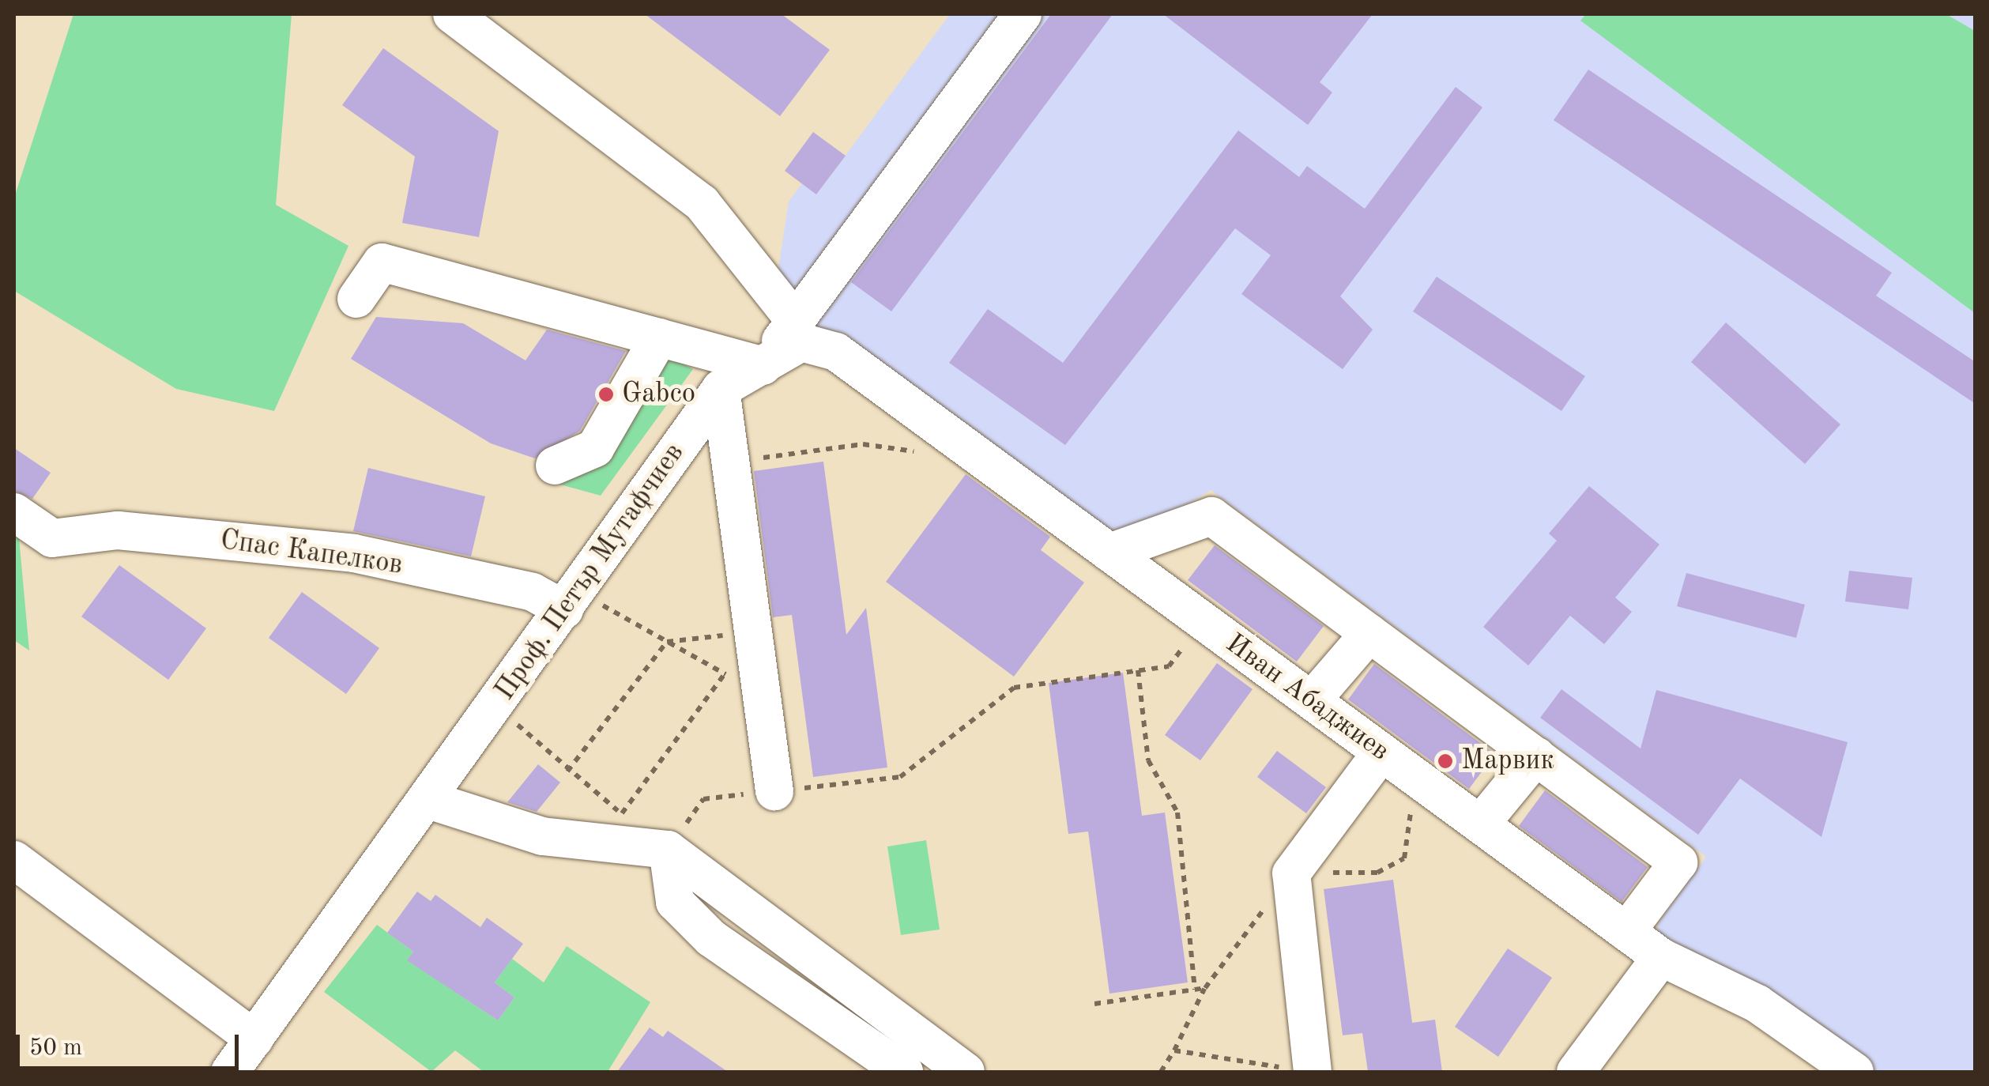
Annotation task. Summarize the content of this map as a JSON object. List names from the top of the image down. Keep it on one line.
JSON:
{"streets":{"street":["Спас Капелков","Проф. Петър Мутафчиев","Иван Абаджиев"]},"crossings":[["Спас Капелков","Проф. Петър Мутафчиев"],["Проф. Петър Мутафчиев","Иван Абаджиев"]],"places":["Gabco","Марвик"],"scale_bar":"50 m"}
